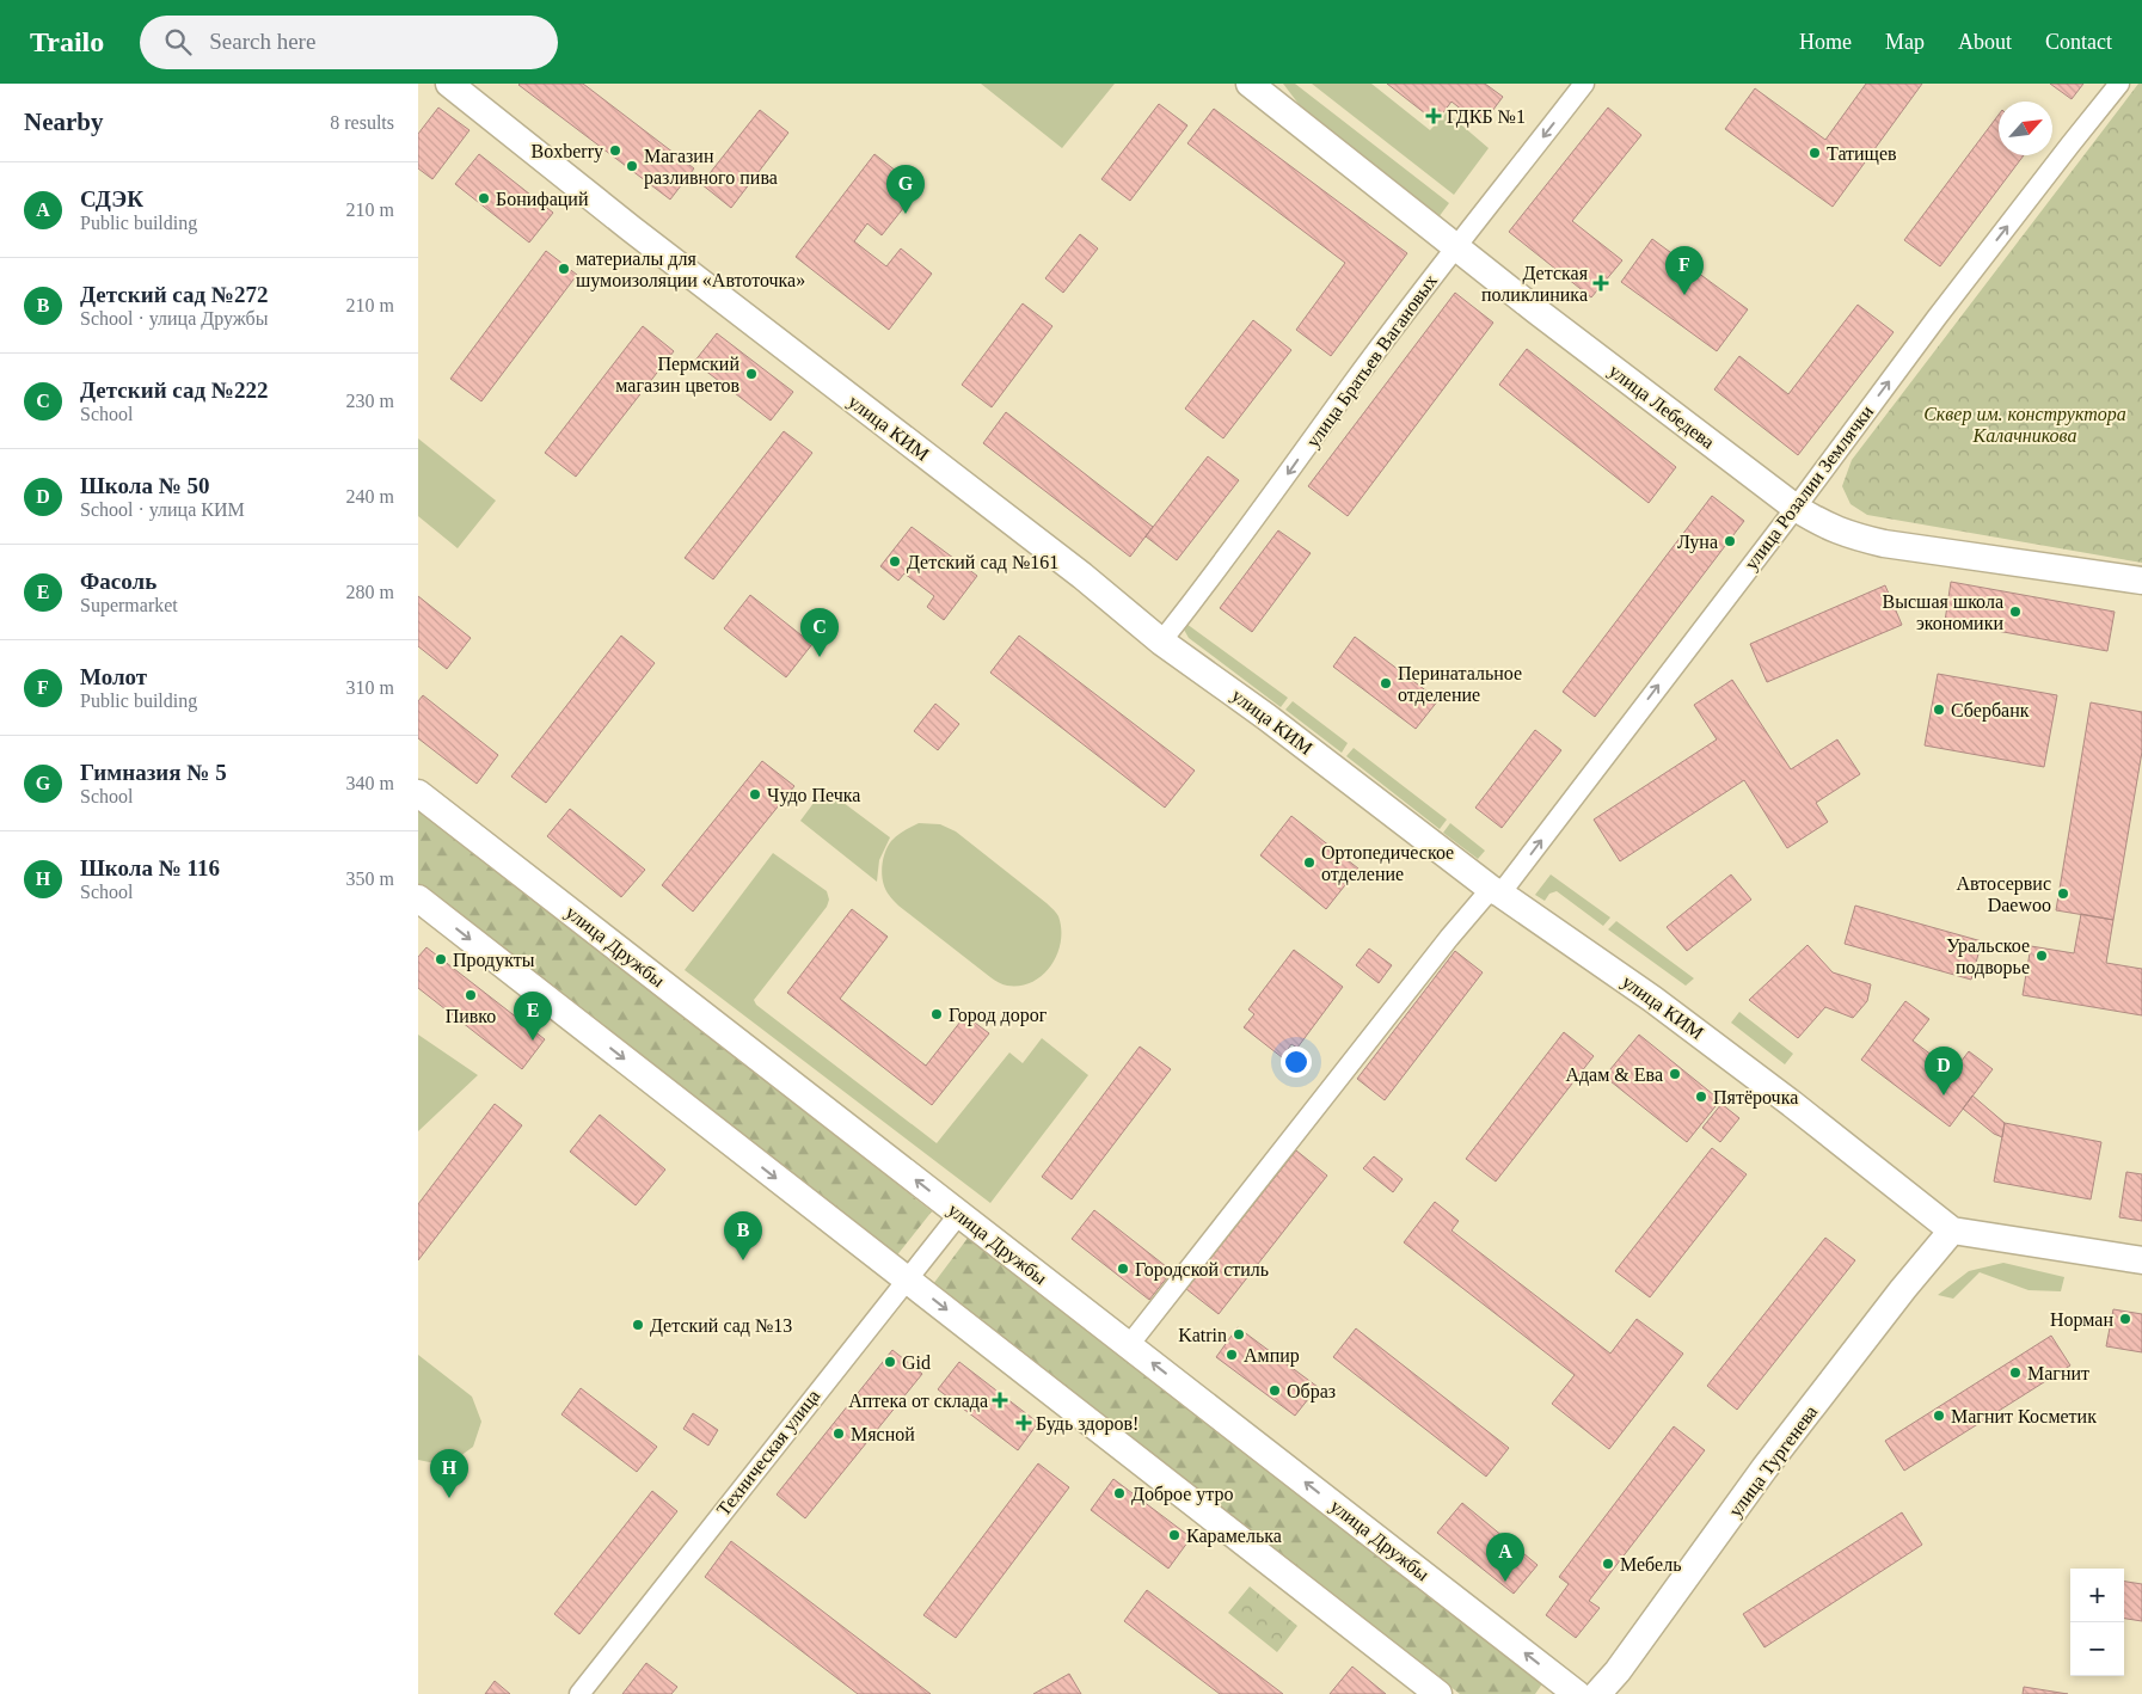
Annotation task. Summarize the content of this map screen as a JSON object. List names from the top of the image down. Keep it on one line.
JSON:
{"streets":{"street":["улица Братьев Вагановых","улица Лебедева","улица КИМ","улица Розалии Землячки","улица Дружбы","Техническая улица","улица Тургенева"]},"crossings":[["улица Братьев Вагановых","улица Лебедева"],["улица Братьев Вагановых","улица КИМ"],["улица Лебедева","улица Розалии Землячки"],["улица КИМ","улица Розалии Землячки"],["улица КИМ","улица Тургенева"],["улица Розалии Землячки","улица Дружбы"],["улица Дружбы","Техническая улица"],["улица Дружбы","улица Тургенева"]],"one_way":["улица Братьев Вагановых","улица Розалии Землячки"],"parks":["Сквер им. конструктора Калачникова"],"places":{"health":["ГДКБ №1","Детская поликлиника","Аптека от склада","Будь здоров!"],"other":["Boxberry","Татищев","Магазин разливного пива","Бонифаций","материалы для шумоизоляции «Автоточка»","Пермский магазин цветов","Луна","Детский сад №161","Высшая школа экономики","Перинатальное отделение","Сбербанк","Чудо Печка","Ортопедическое отделение","Автосервис Daewoo","Уральское подворье","Продукты","Пивко","Город дорог","Адам & Ева","Пятёрочка","Городской стиль","Норман","Детский сад №13","Katrin","Ампир","Gid","Магнит","Образ","Магнит Косметик","Мясной","Доброе утро","Карамелька","Мебель"]},"north":"top right","page":{"header":"Trailo","search":"Search here","nav":["Home","Map","About","Contact"],"heading":["Nearby","8 results"],"list":[{"mark":"A","name":"СДЭК","note":"Public building","value":"210 m"},{"mark":"B","name":"Детский сад №272","note":"School · улица Дружбы","value":"210 m"},{"mark":"C","name":"Детский сад №222","note":"School","value":"230 m"},{"mark":"D","name":"Школа № 50","note":"School · улица КИМ","value":"240 m"},{"mark":"E","name":"Фасоль","note":"Supermarket","value":"280 m"},{"mark":"F","name":"Молот","note":"Public building","value":"310 m"},{"mark":"G","name":"Гимназия № 5","note":"School","value":"340 m"},{"mark":"H","name":"Школа № 116","note":"School","value":"350 m"}],"pins":["G","F","C","E","D","B","H","A"],"map_buttons":["+","−"]}}
